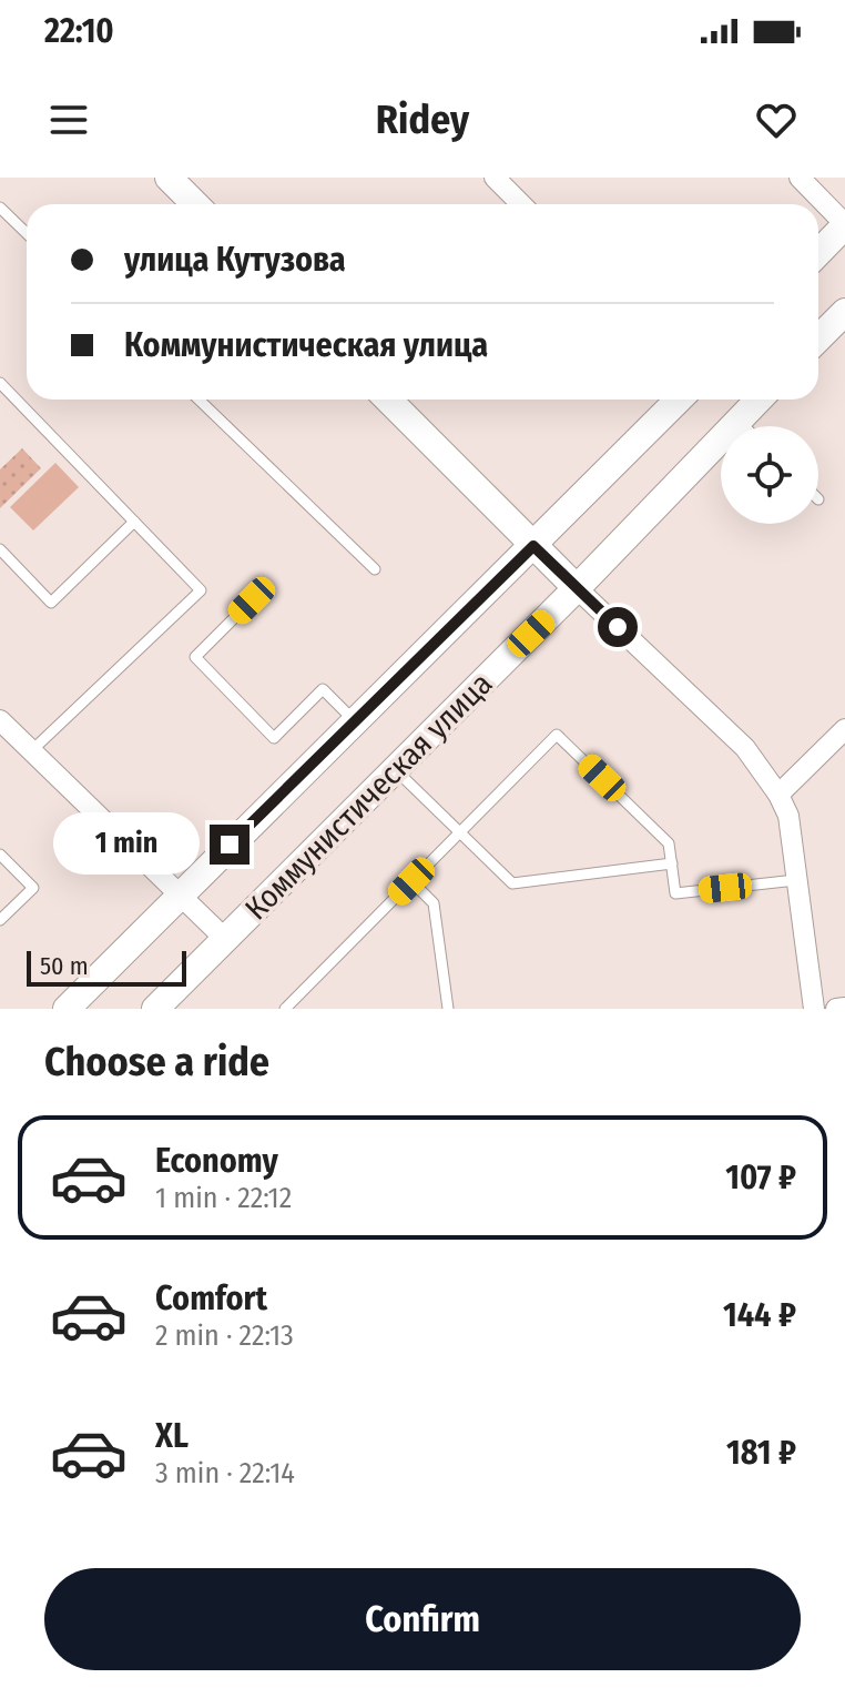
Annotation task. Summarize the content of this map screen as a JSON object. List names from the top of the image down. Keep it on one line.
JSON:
{"streets":{"main road":["Коммунистическая улица"]},"scale_bar":"50 m","page":{"status":"22:10","header":"Ridey","banner":["улица Кутузова","Коммунистическая улица"],"bubble":"1 min","scale":"50 m","heading":"Choose a ride","list":[{"name":"Economy","note":"1 min · 22:12","value":"107 ₽"},{"name":"Comfort","note":"2 min · 22:13","value":"144 ₽"},{"name":"XL","note":"3 min · 22:14","value":"181 ₽"}],"buttons":"Confirm"}}
